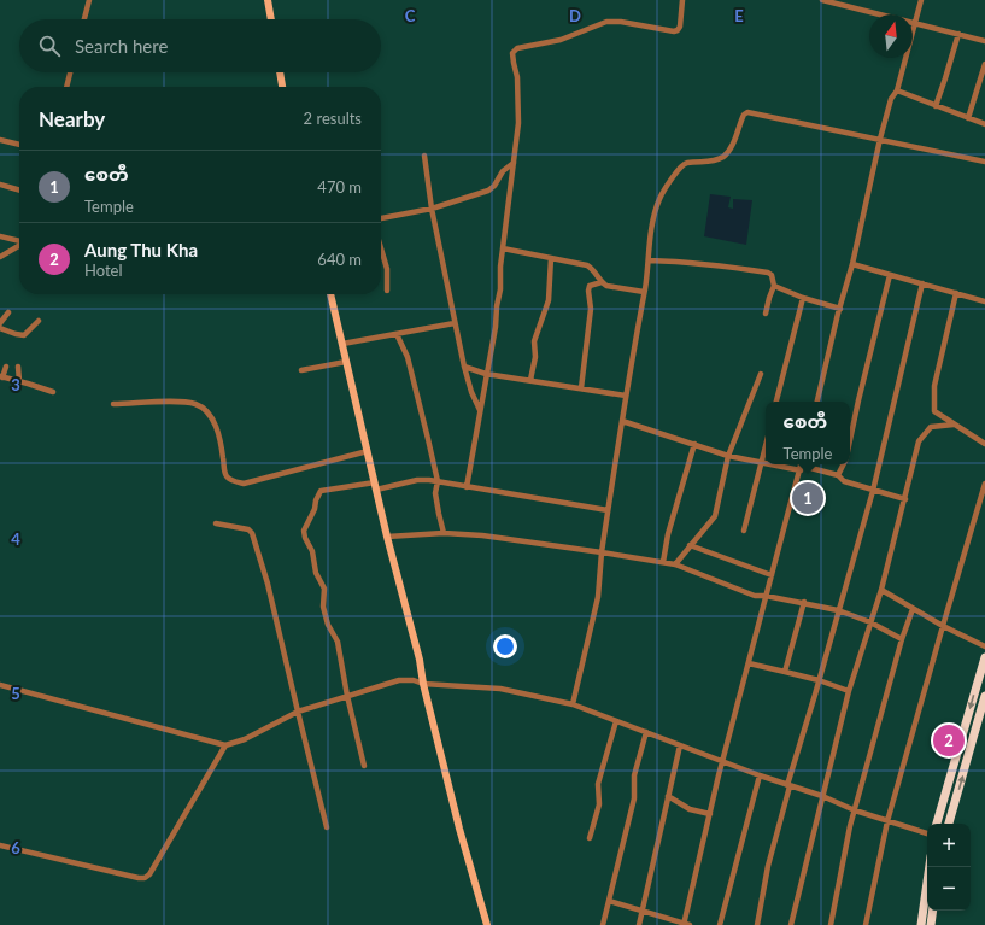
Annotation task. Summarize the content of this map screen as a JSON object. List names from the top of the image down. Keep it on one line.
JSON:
{"north":"top","page":{"search":"Search here","heading":["Nearby","2 results"],"list":[{"mark":"1","name":"စေတီ","note":"Temple","value":"470 m"},{"mark":"2","name":"Aung Thu Kha","note":"Hotel","value":"640 m"}],"popup":["စေတီ","Temple"],"pins":["1","2"],"map_buttons":["+","−"]},"grid":{"columns":["C","D","E"],"rows":["3","4","5","6"]}}
